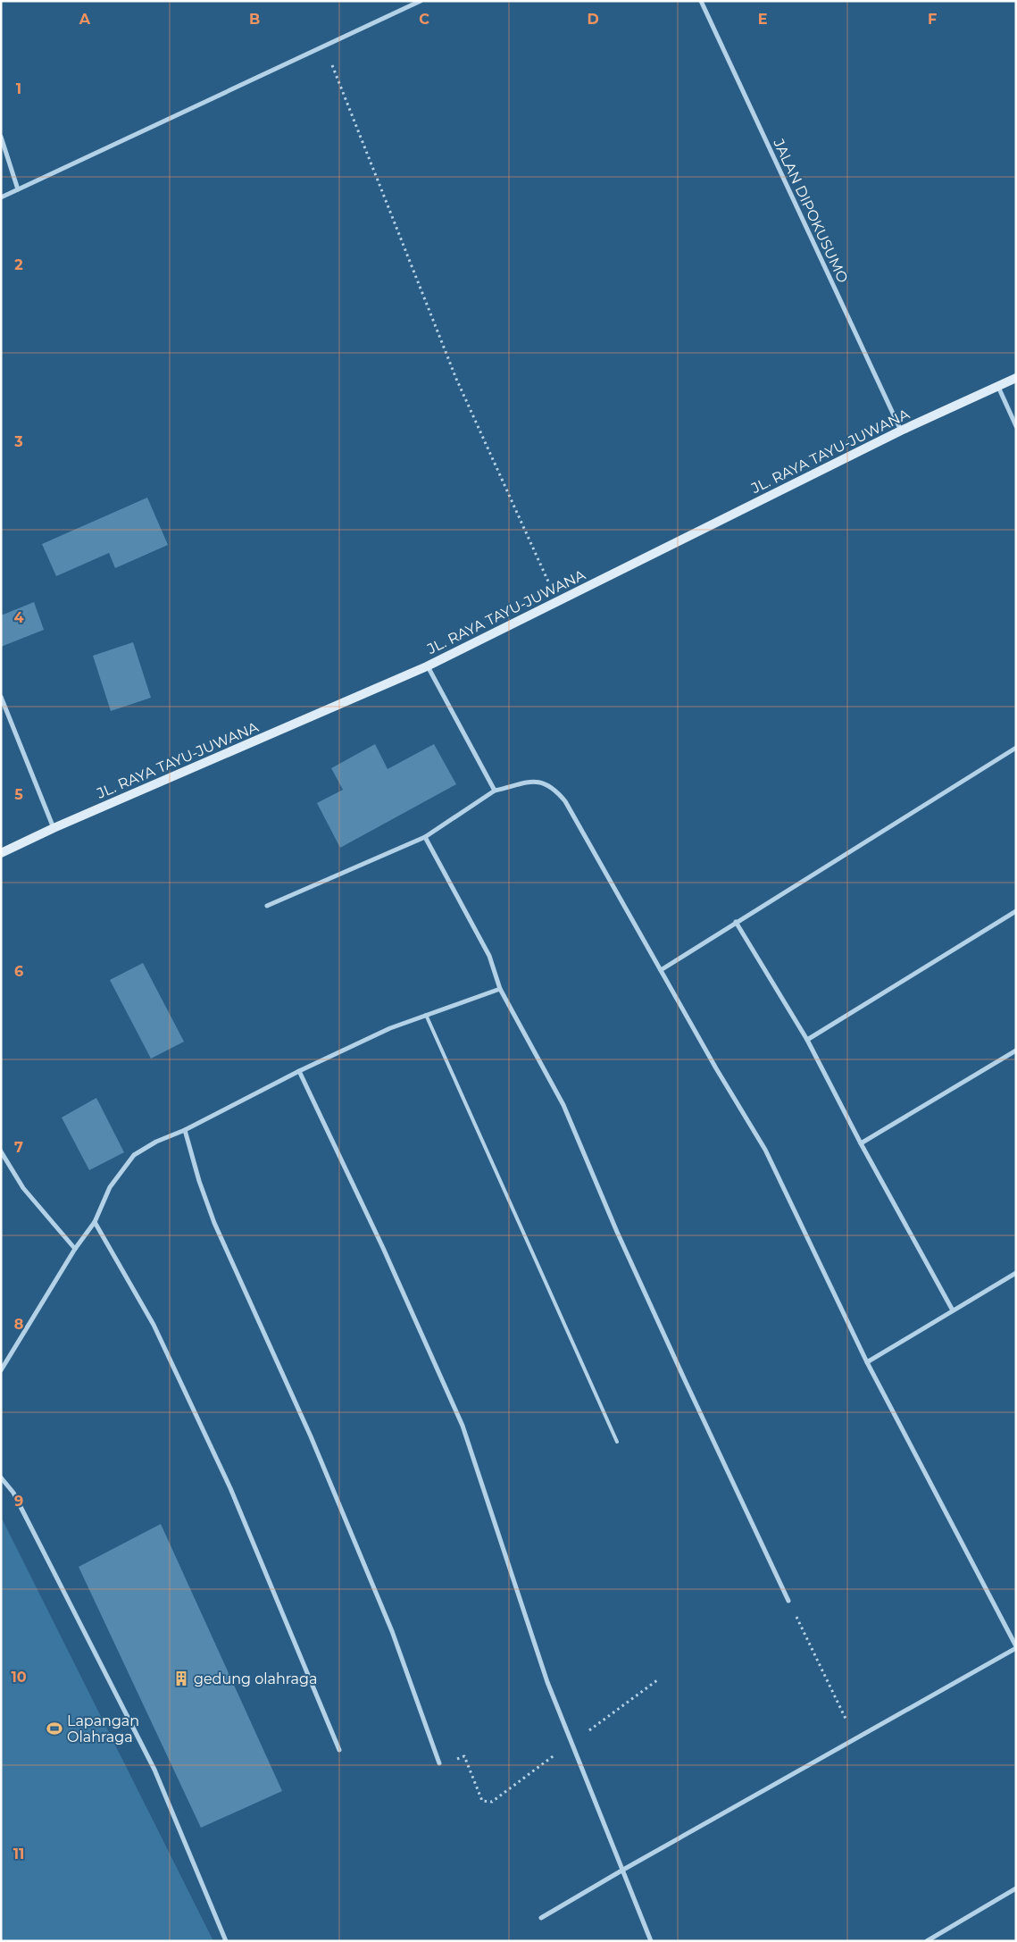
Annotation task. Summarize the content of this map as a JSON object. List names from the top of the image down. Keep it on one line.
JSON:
{"streets":{"main road":["JL. RAYA TAYU-JUWANA"],"street":["JALAN DIPOKUSUMO"]},"crossings":[["JALAN DIPOKUSUMO","JL. RAYA TAYU-JUWANA"]],"places":{"building":["gedung olahraga"],"sports":["Lapangan Olahraga"]},"grid":{"columns":["A","B","C","D","E","F"],"rows":["1","2","3","4","5","6","7","8","9","10","11"]}}
